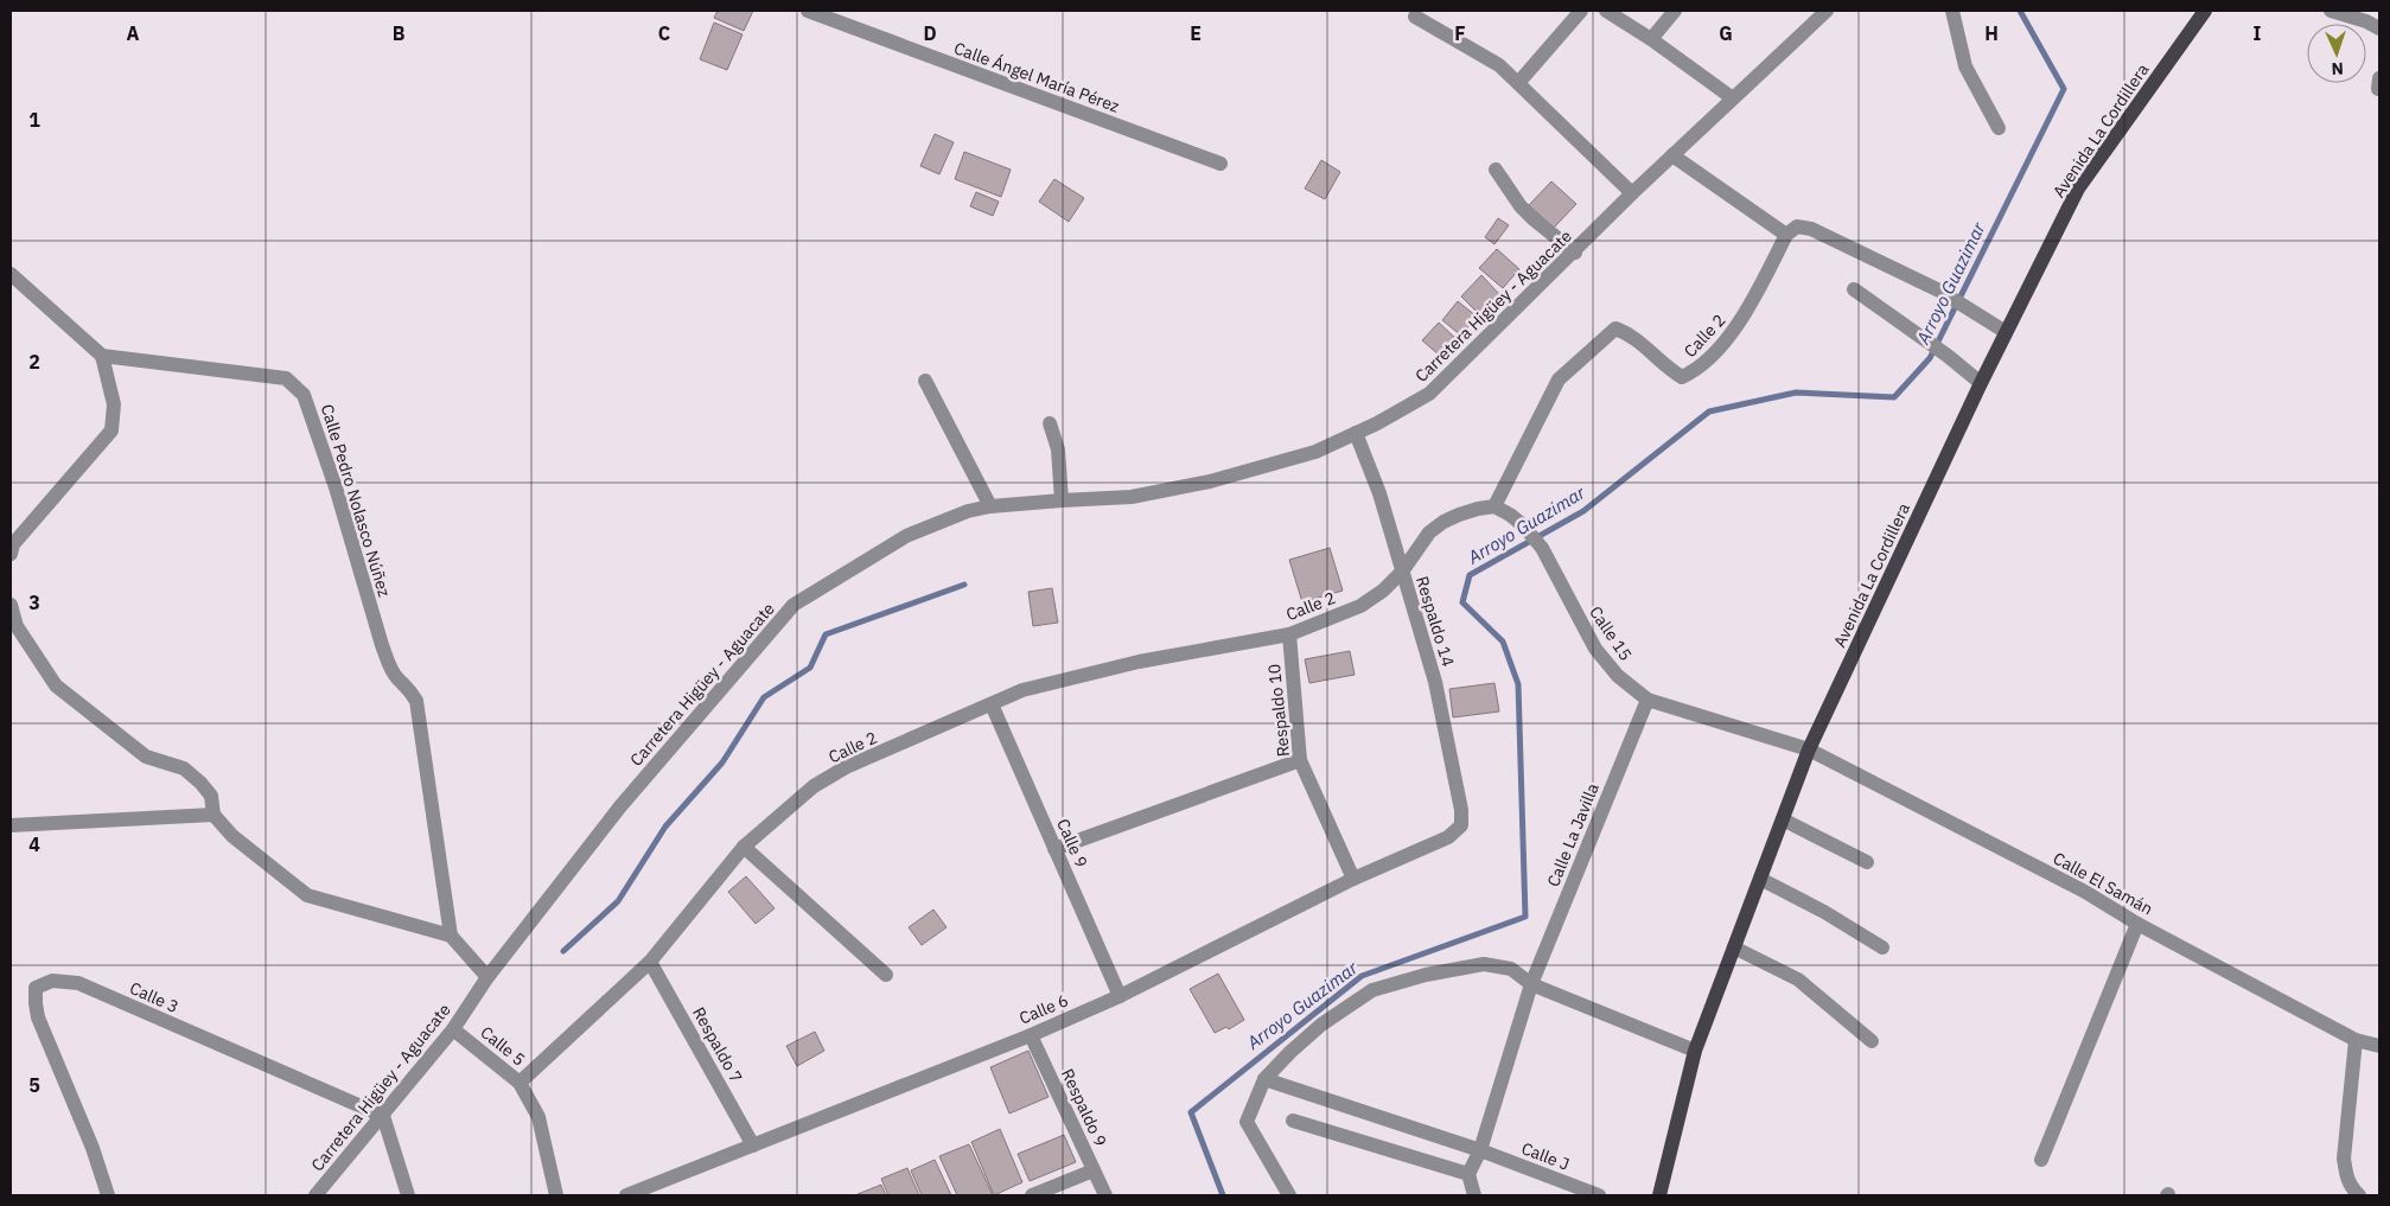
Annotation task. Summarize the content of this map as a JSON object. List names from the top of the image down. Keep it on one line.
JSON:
{"streets":{"main road":["Avenida La Cordillera"],"street":["Calle Ángel María Pérez","Carretera Higüey - Aguacate","Calle 2","Calle Pedro Nolasco Núñez","Respaldo 14","Calle 15","Respaldo 10","Calle La Javilla","Calle 9","Calle El Samán","Calle 3","Calle 6","Respaldo 7","Calle 5","Respaldo 9","Calle J"]},"crossings":[["Avenida La Cordillera","Calle 15"],["Avenida La Cordillera","Calle El Samán"],["Carretera Higüey - Aguacate","Respaldo 14"],["Carretera Higüey - Aguacate","Calle 3"],["Carretera Higüey - Aguacate","Calle 5"],["Calle 2","Respaldo 14"],["Calle 2","Calle 15"],["Calle 2","Respaldo 10"],["Calle 2","Calle 9"],["Calle 2","Respaldo 7"],["Calle 2","Calle 5"],["Respaldo 14","Calle 6"],["Calle 15","Calle La Javilla"],["Calle 15","Calle El Samán"],["Respaldo 10","Calle 6"],["Calle La Javilla","Calle J"],["Calle 9","Calle 6"],["Calle 6","Respaldo 7"],["Calle 6","Respaldo 9"]],"water":["Arroyo Guazimar"],"north":"bottom","grid":{"columns":["A","B","C","D","E","F","G","H","I"],"rows":["1","2","3","4","5"]}}
